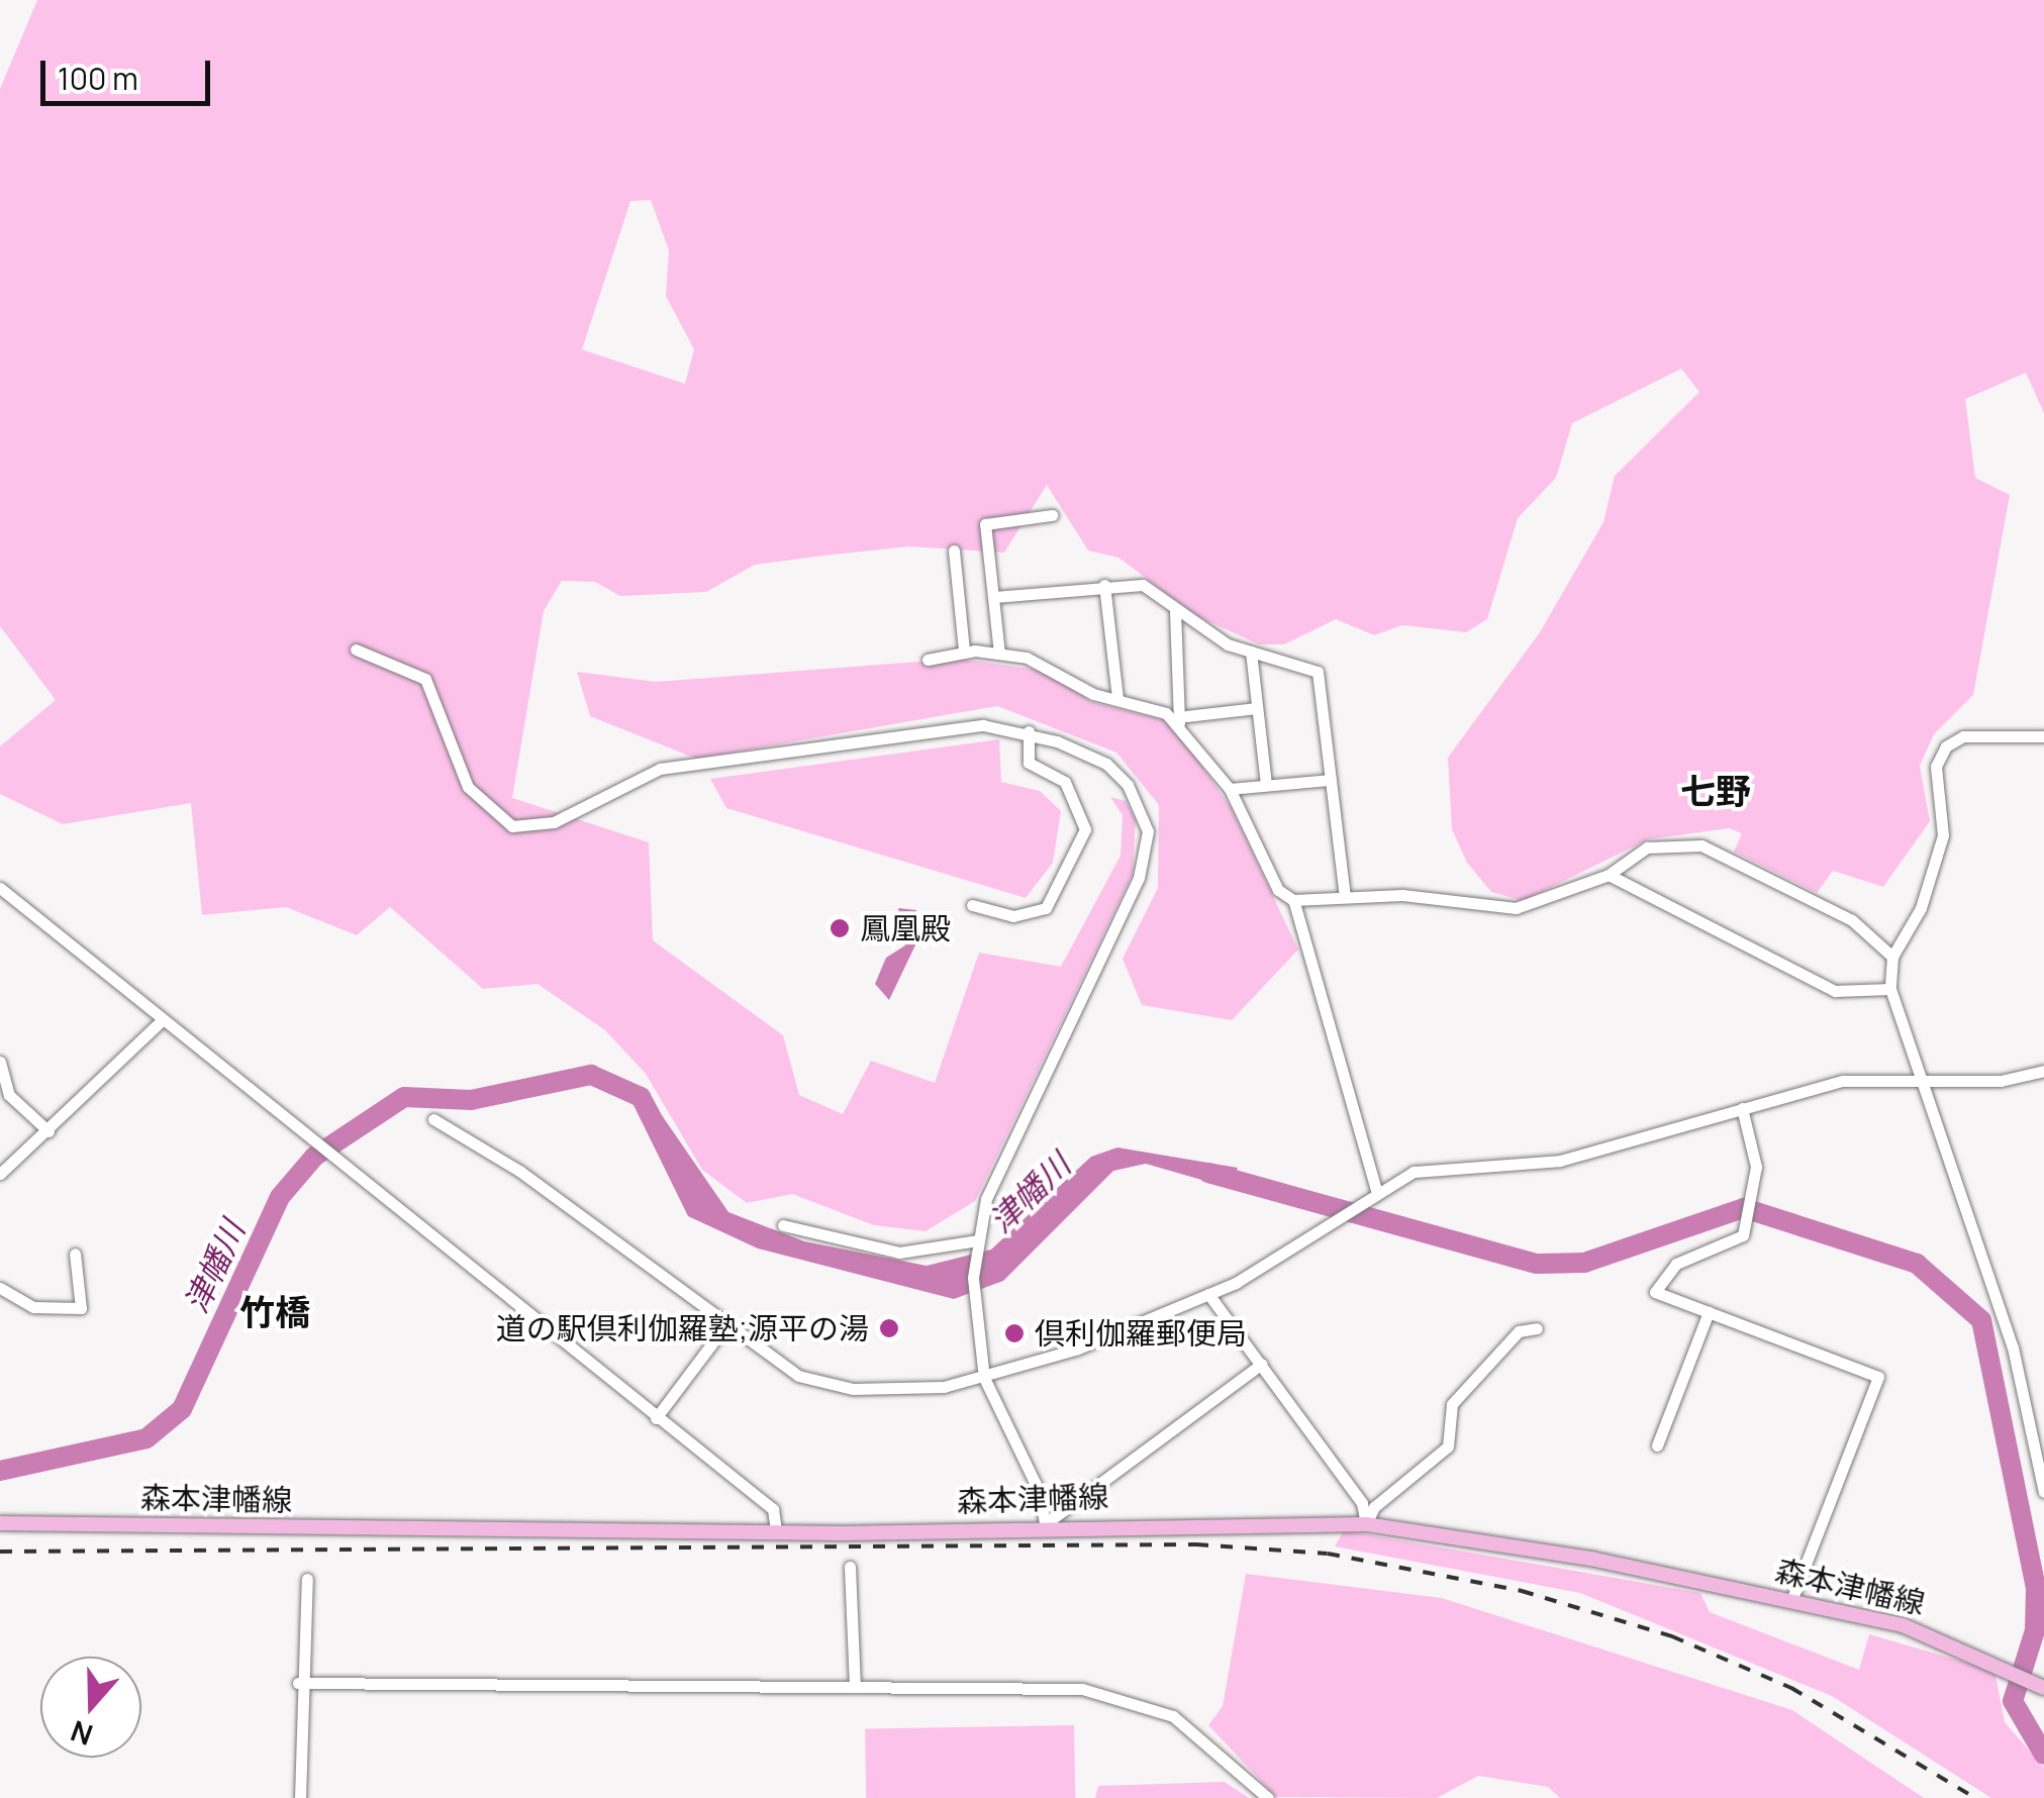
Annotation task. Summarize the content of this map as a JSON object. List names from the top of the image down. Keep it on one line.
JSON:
{"streets":{"main road":["森本津幡線"]},"districts":["七野","竹橋"],"water":["津幡川"],"places":["鳳凰殿","道の駅倶利伽羅塾;源平の湯","倶利伽羅郵便局"],"scale_bar":"100 m","north":"bottom"}
